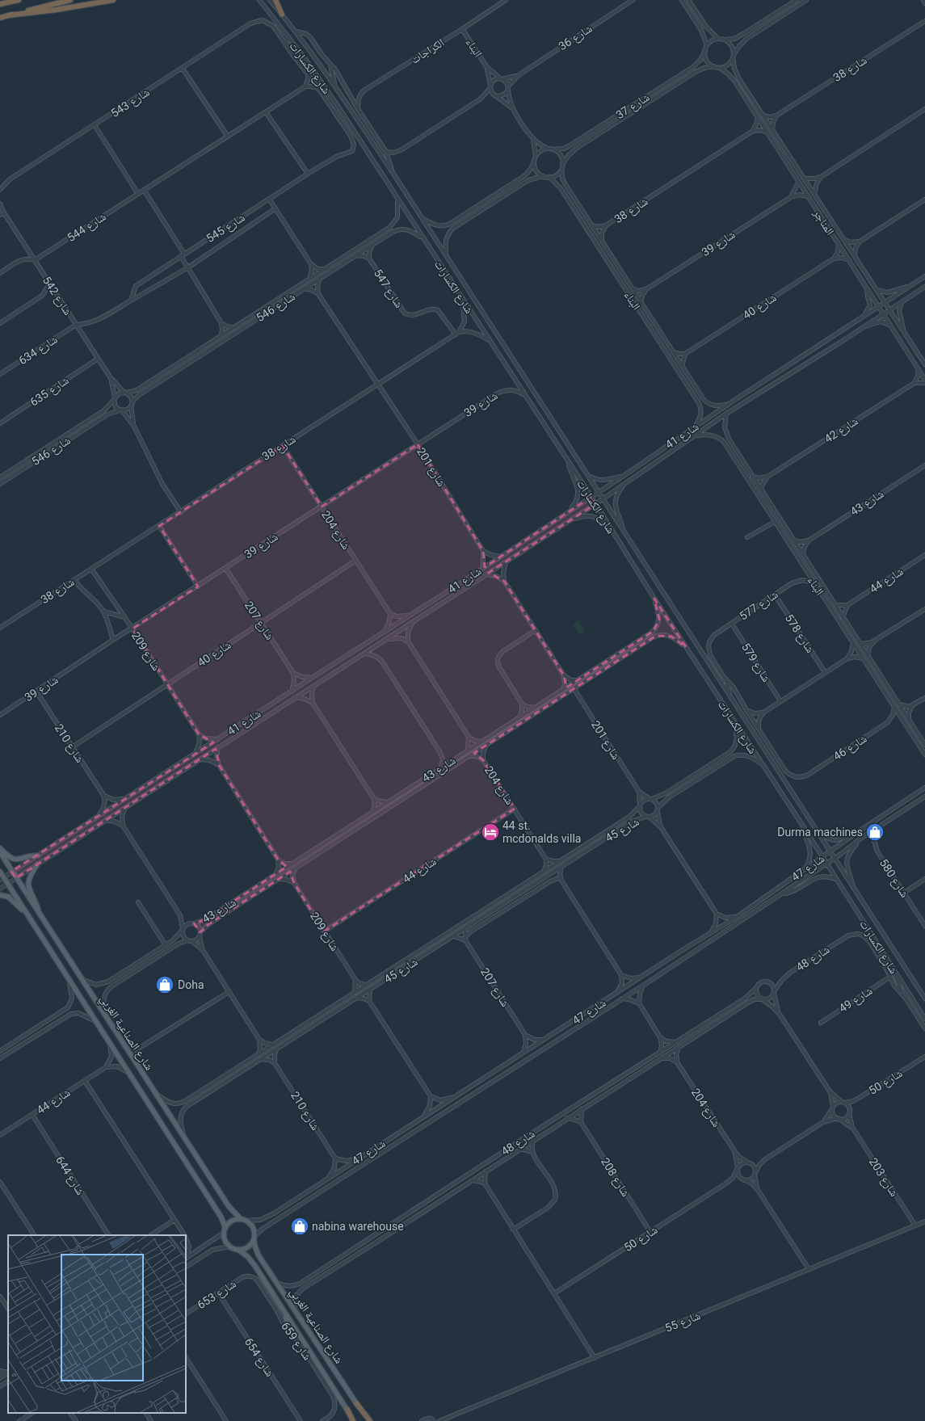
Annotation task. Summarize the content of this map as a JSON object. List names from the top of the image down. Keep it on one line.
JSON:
{"streets":{"main road":["شارع الصناعية الغربي"],"street":["شارع 36","البناء","الكراجات","شارع الكسارات","شارع 38","شارع 543","شارع 37","المناجر","شارع 544","شارع 545","شارع 39","شارع 547","شارع 542","شارع 40","شارع 546","شارع 634","شارع 635","شارع 42","شارع 41","شارع 201","شارع 43","شارع 204","شارع 44","شارع 577","شارع 207","شارع 578","شارع 209","شارع 579","شارع 210","شارع 46","شارع 45","شارع 47","شارع 580","شارع 48","شارع 49","شارع 50","شارع 644","شارع 208","شارع 203","شارع 653","شارع 55","شارع 659","شارع 654"]},"crossings":[["شارع 36","البناء"],["البناء","الكراجات"],["البناء","شارع 38"],["البناء","شارع 37"],["البناء","شارع 41"],["البناء","شارع 577"],["البناء","شارع 46"],["الكراجات","شارع الكسارات"],["شارع الكسارات","شارع 543"],["شارع الكسارات","شارع 545"],["شارع الكسارات","شارع 39"],["شارع الكسارات","شارع 546"],["شارع الكسارات","شارع 41"],["شارع الكسارات","شارع 43"],["شارع الكسارات","شارع 577"],["شارع الكسارات","شارع 46"],["شارع الكسارات","شارع 47"],["شارع الكسارات","شارع 48"],["شارع الكسارات","شارع 49"],["شارع 38","شارع 547"],["شارع 38","شارع 201"],["شارع 38","شارع 204"],["شارع 38","شارع 209"],["شارع 37","المناجر"],["المناجر","شارع 39"],["المناجر","شارع 41"],["شارع 544","شارع 542"],["شارع 39","شارع 201"],["شارع 39","شارع 204"],["شارع 39","شارع 207"],["شارع 39","شارع 209"],["شارع 39","شارع 210"],["شارع 547","شارع 546"],["شارع 542","شارع 546"],["شارع 542","شارع 634"],["شارع 542","شارع 635"],["شارع 40","شارع 204"],["شارع 40","شارع 207"],["شارع 40","شارع 209"],["شارع 40","شارع 210"],["شارع 41","شارع الصناعية الغربي"],["شارع 201","شارع 43"],["شارع 201","شارع 45"],["شارع 43","شارع 204"],["شارع 204","شارع 44"],["شارع 204","شارع 50"],["شارع 44","شارع 209"],["شارع 44","شارع 644"],["شارع 577","شارع 578"],["شارع 577","شارع 579"],["شارع 45","شارع الصناعية الغربي"],["شارع 47","شارع 580"],["شارع 47","شارع الصناعية الغربي"],["شارع 48","شارع الصناعية الغربي"],["شارع 50","شارع 208"],["شارع 50","شارع 203"],["شارع 203","شارع 55"],["شارع 653","شارع 659"],["شارع 653","شارع 654"]],"places":{"hotel":["44 st. mcdonalds villa"],"shop":["Durma machines","Doha","nabina warehouse"]}}
